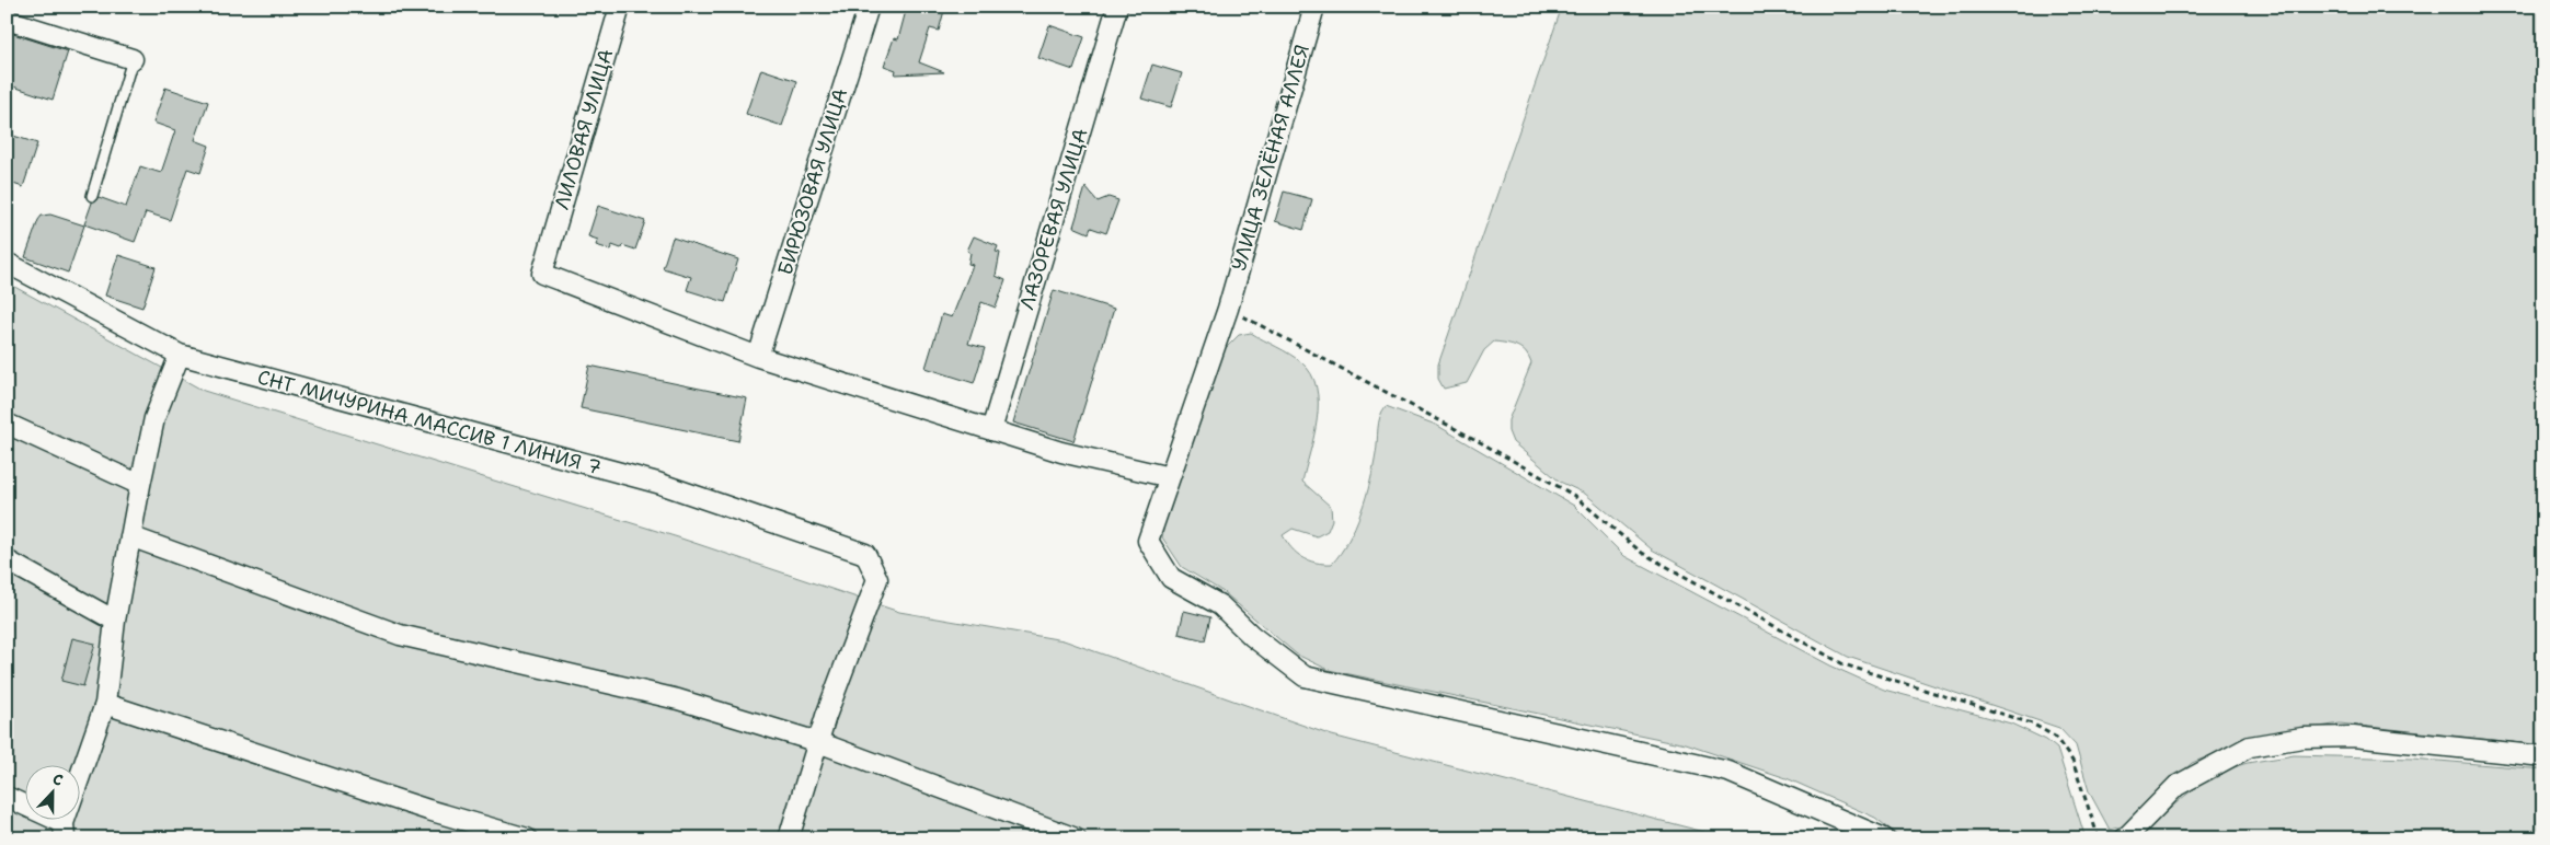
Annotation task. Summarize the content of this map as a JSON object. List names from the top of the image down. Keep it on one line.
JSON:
{"streets":{"street":["ЛИЛОВАЯ УЛИЦА","УЛИЦА ЗЕЛЁНАЯ АЛЛЕЯ","БИРЮЗОВАЯ УЛИЦА","ЛАЗОРЕВАЯ УЛИЦА","СНТ МИЧУРИНА МАССИВ 1 ЛИНИЯ 7"]},"crossings":[["ЛИЛОВАЯ УЛИЦА","БИРЮЗОВАЯ УЛИЦА"]],"north":"top"}
